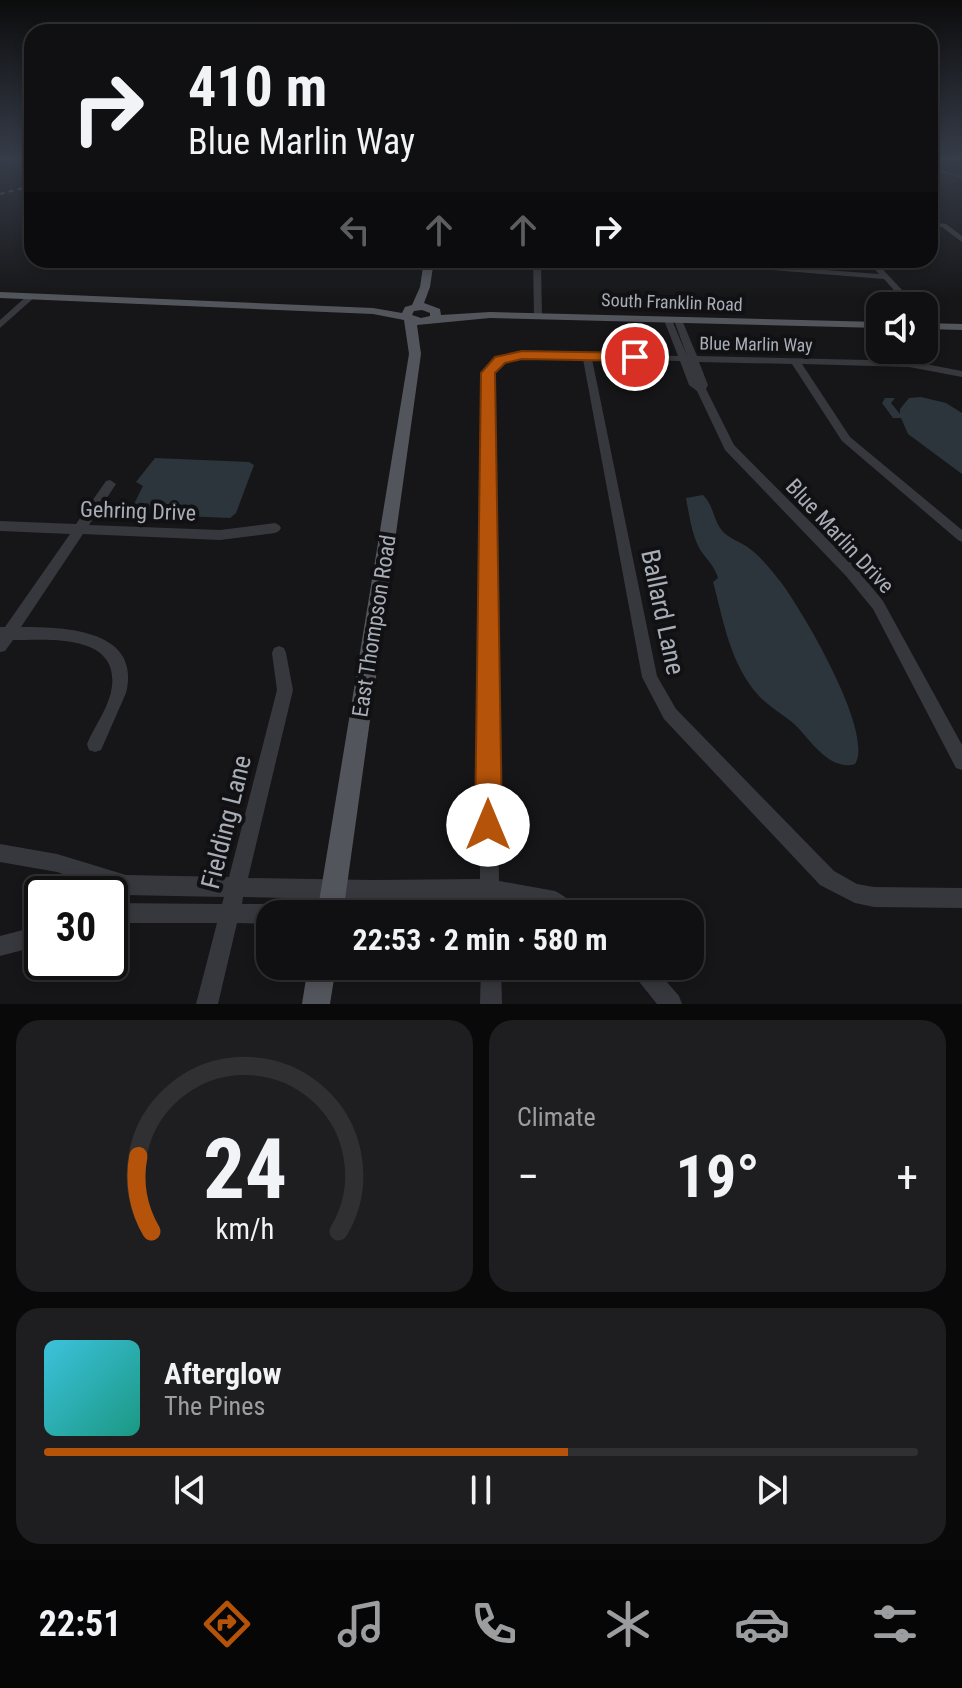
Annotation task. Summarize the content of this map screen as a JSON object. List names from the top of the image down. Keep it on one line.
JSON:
{"streets":{"main road":["South Franklin Road","East Thompson Road"],"street":["Blue Marlin Way","Gehring Drive","Blue Marlin Drive","Ballard Lane","Fielding Lane"]},"crossings":[["South Franklin Road","Blue Marlin Drive"],["South Franklin Road","East Thompson Road"],["Blue Marlin Way","Blue Marlin Drive"],["Blue Marlin Way","Ballard Lane"]],"page":{"turn":["410 m","Blue Marlin Way"],"limit":"30","trip":"22:53 · 2 min · 580 m","tile":"Climate","heat":["−","19°","+"],"song":["Afterglow","The Pines"],"tabs":"22:51","gauge":["24","km/h"]}}
